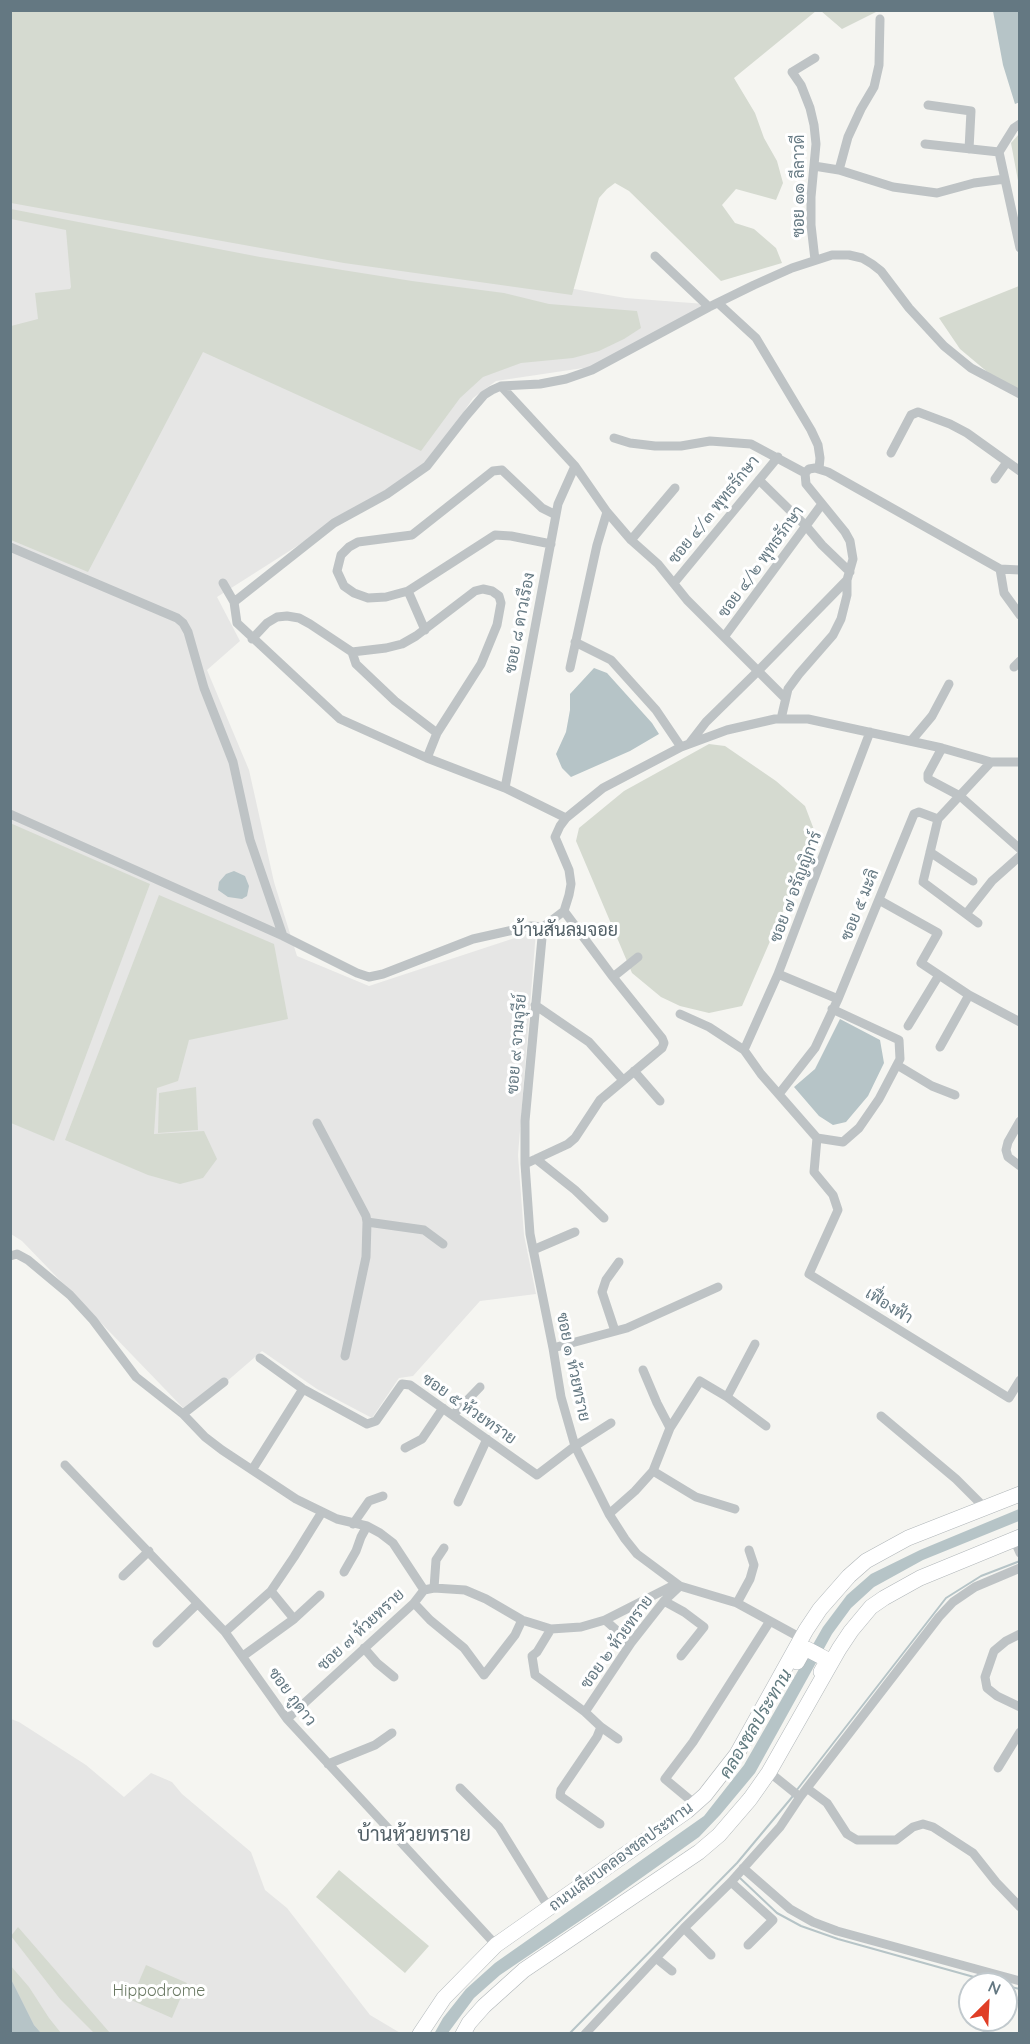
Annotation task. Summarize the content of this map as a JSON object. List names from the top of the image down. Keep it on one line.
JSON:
{"streets":{"main road":["ถนนเลียบคลองชลประทาน"],"street":["ซอย ๑๑ ลีลาวดี","ซอย ๔/๓ พุทธรักษา","ซอย ๔/๒ พุทธรักษา","ซอย ๘ ดาวเรือง","ซอย ๗ อรัญญิการ์","ซอย ๕ มะลิ","ซอย ๙ จามจุรีย์","เฟื่องฟ้า","ซอย ๑ ห้วยทราย","ซอย ๕ ห้วยทราย","ซอย ๗ ห้วยทราย","ซอย ๒ ห้วยทราย","ซอย ภูดาว"]},"crossings":[["ซอย ๙ จามจุรีย์","ซอย ๑ ห้วยทราย"],["ซอย ๑ ห้วยทราย","ซอย ๕ ห้วยทราย"],["ซอย ๑ ห้วยทราย","ซอย ๒ ห้วยทราย"],["ซอย ๑ ห้วยทราย","ถนนเลียบคลองชลประทาน"],["ซอย ๗ ห้วยทราย","ซอย ภูดาว"],["ซอย ภูดาว","ถนนเลียบคลองชลประทาน"]],"districts":["บ้านสันลมจอย","บ้านห้วยทราย"],"water":["คลองชลประทาน"],"parks":["Hippodrome"],"north":"top right"}
